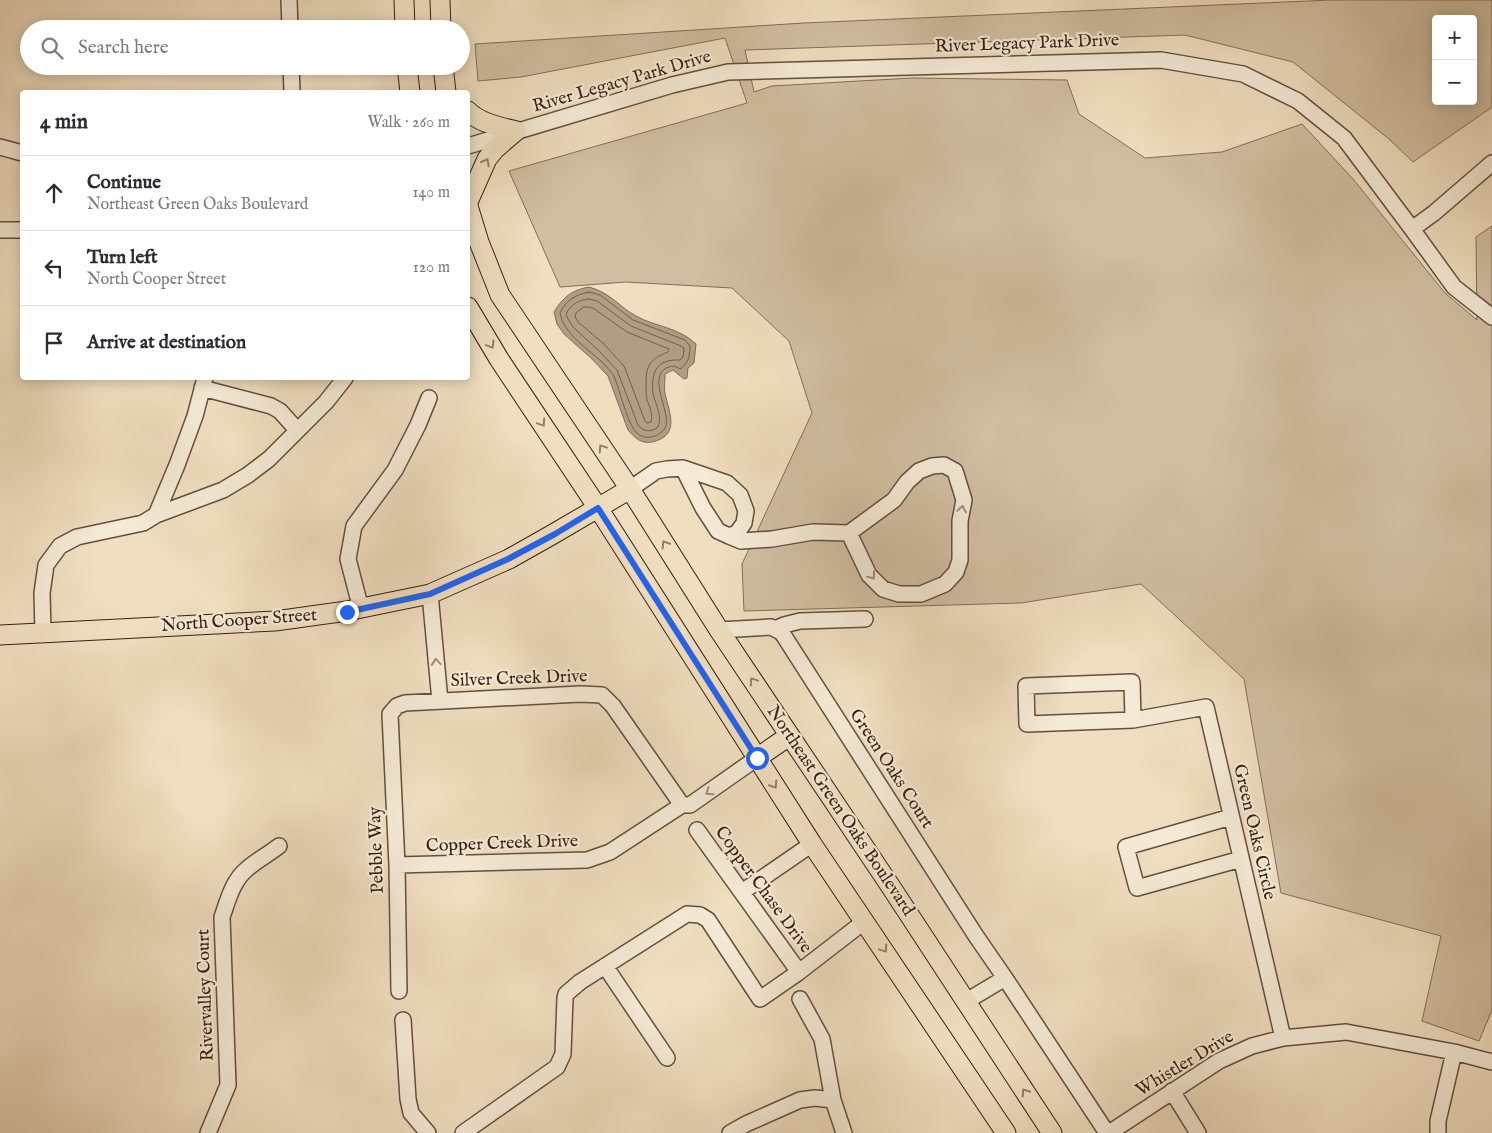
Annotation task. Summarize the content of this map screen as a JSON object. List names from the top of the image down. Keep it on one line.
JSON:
{"streets":{"main road":["North Cooper Street","Northeast Green Oaks Boulevard"],"street":["River Legacy Park Drive","Silver Creek Drive","Green Oaks Court","Green Oaks Circle","Copper Creek Drive","Pebble Way","Copper Chase Drive","Rivervalley Court","Whistler Drive"]},"crossings":[["North Cooper Street","Northeast Green Oaks Boulevard"],["Silver Creek Drive","Copper Creek Drive"],["Silver Creek Drive","Pebble Way"],["Green Oaks Court","Whistler Drive"],["Green Oaks Circle","Whistler Drive"],["Copper Creek Drive","Pebble Way"]],"page":{"map_buttons":["+","−"],"search":"Search here","heading":["4 min","Walk · 260 m"],"list":[["Continue","Northeast Green Oaks Boulevard","140 m"],["Turn left","North Cooper Street","120 m"],"Arrive at destination"]}}
